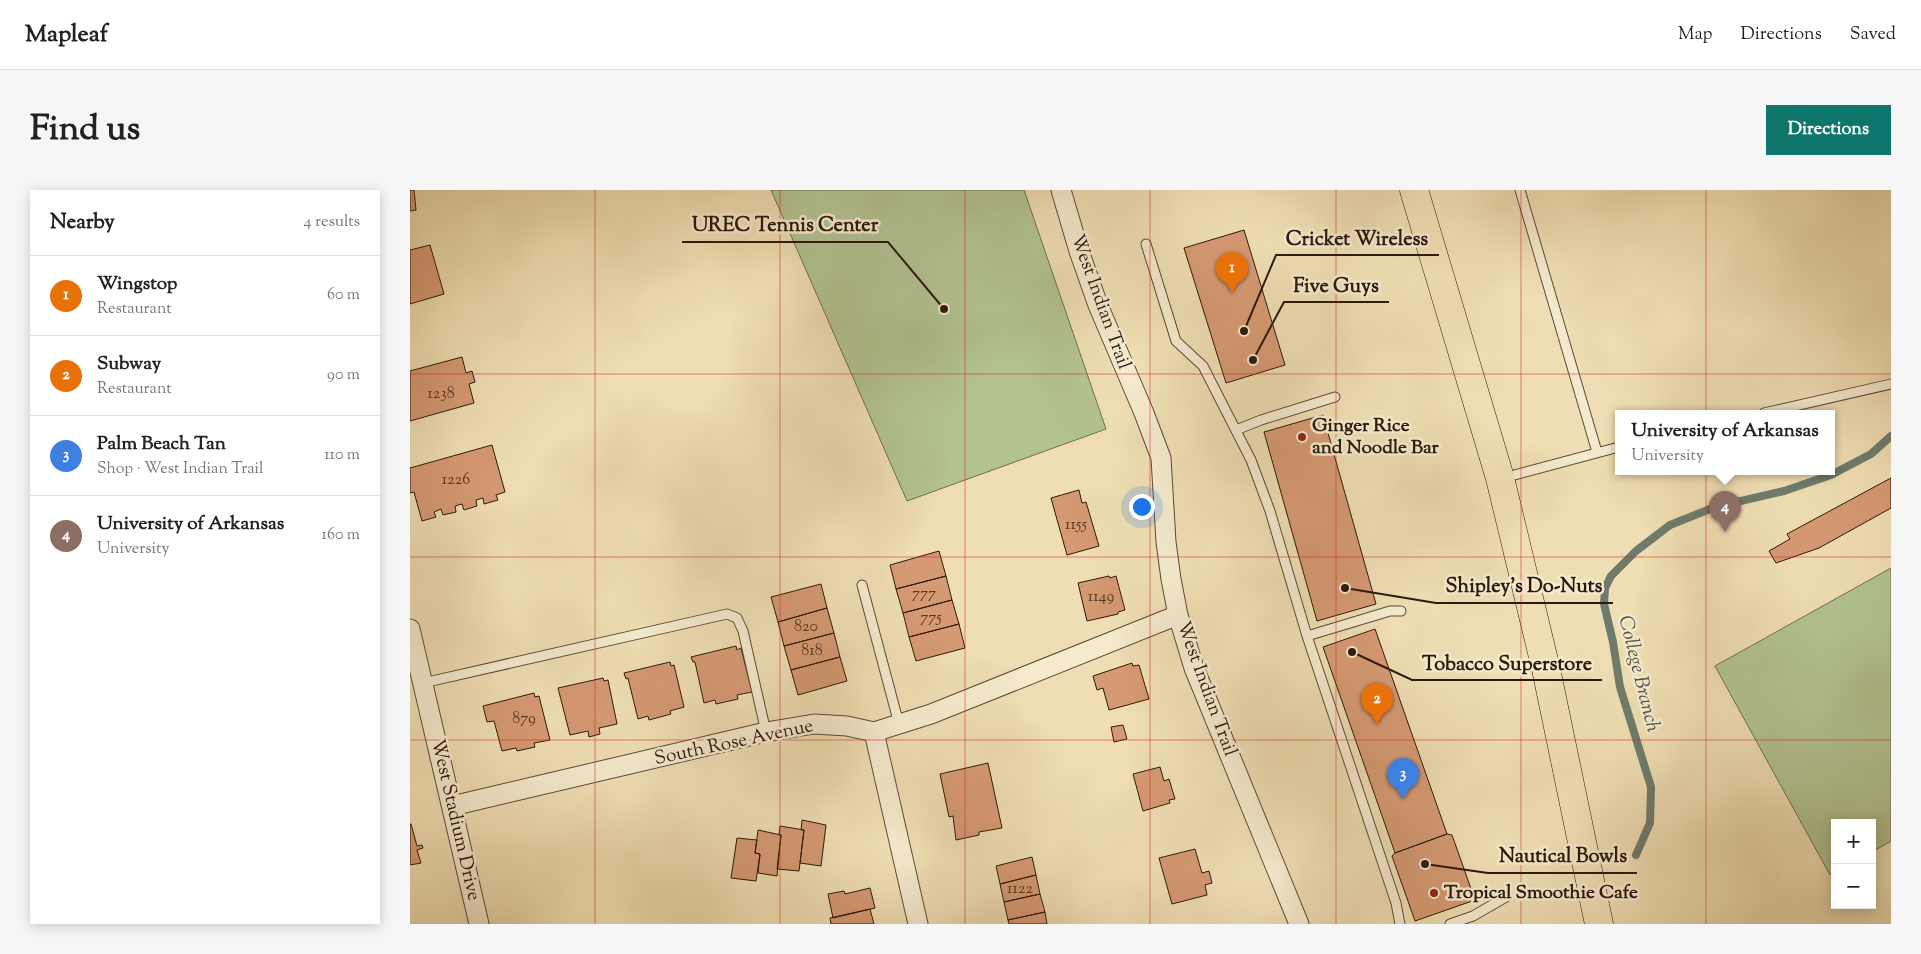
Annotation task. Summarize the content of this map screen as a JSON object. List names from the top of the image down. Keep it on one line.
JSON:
{"streets":{"street":["West Indian Trail","South Rose Avenue","West Stadium Drive"]},"crossings":[["South Rose Avenue","West Stadium Drive"]],"water":["College Branch"],"places":["UREC Tennis Center","Cricket Wireless","Five Guys","Ginger Rice and Noodle Bar","Shipley's Do-Nuts","Tobacco Superstore","Nautical Bowls","Tropical Smoothie Cafe"],"house_numbers":["1238","1226","1155","777","1149","775","820","818","879","1122"],"page":{"header":"Mapleaf","nav":["Map","Directions","Saved"],"title":"Find us","buttons":"Directions","heading":["Nearby","4 results"],"pins":["1","4","2","3"],"list":[{"mark":"1","name":"Wingstop","note":"Restaurant","value":"60 m"},{"mark":"2","name":"Subway","note":"Restaurant","value":"90 m"},{"mark":"3","name":"Palm Beach Tan","note":"Shop · West Indian Trail","value":"110 m"},{"mark":"4","name":"University of Arkansas","note":"University","value":"160 m"}],"popup":["University of Arkansas","University"],"map_buttons":["+","−"]}}
